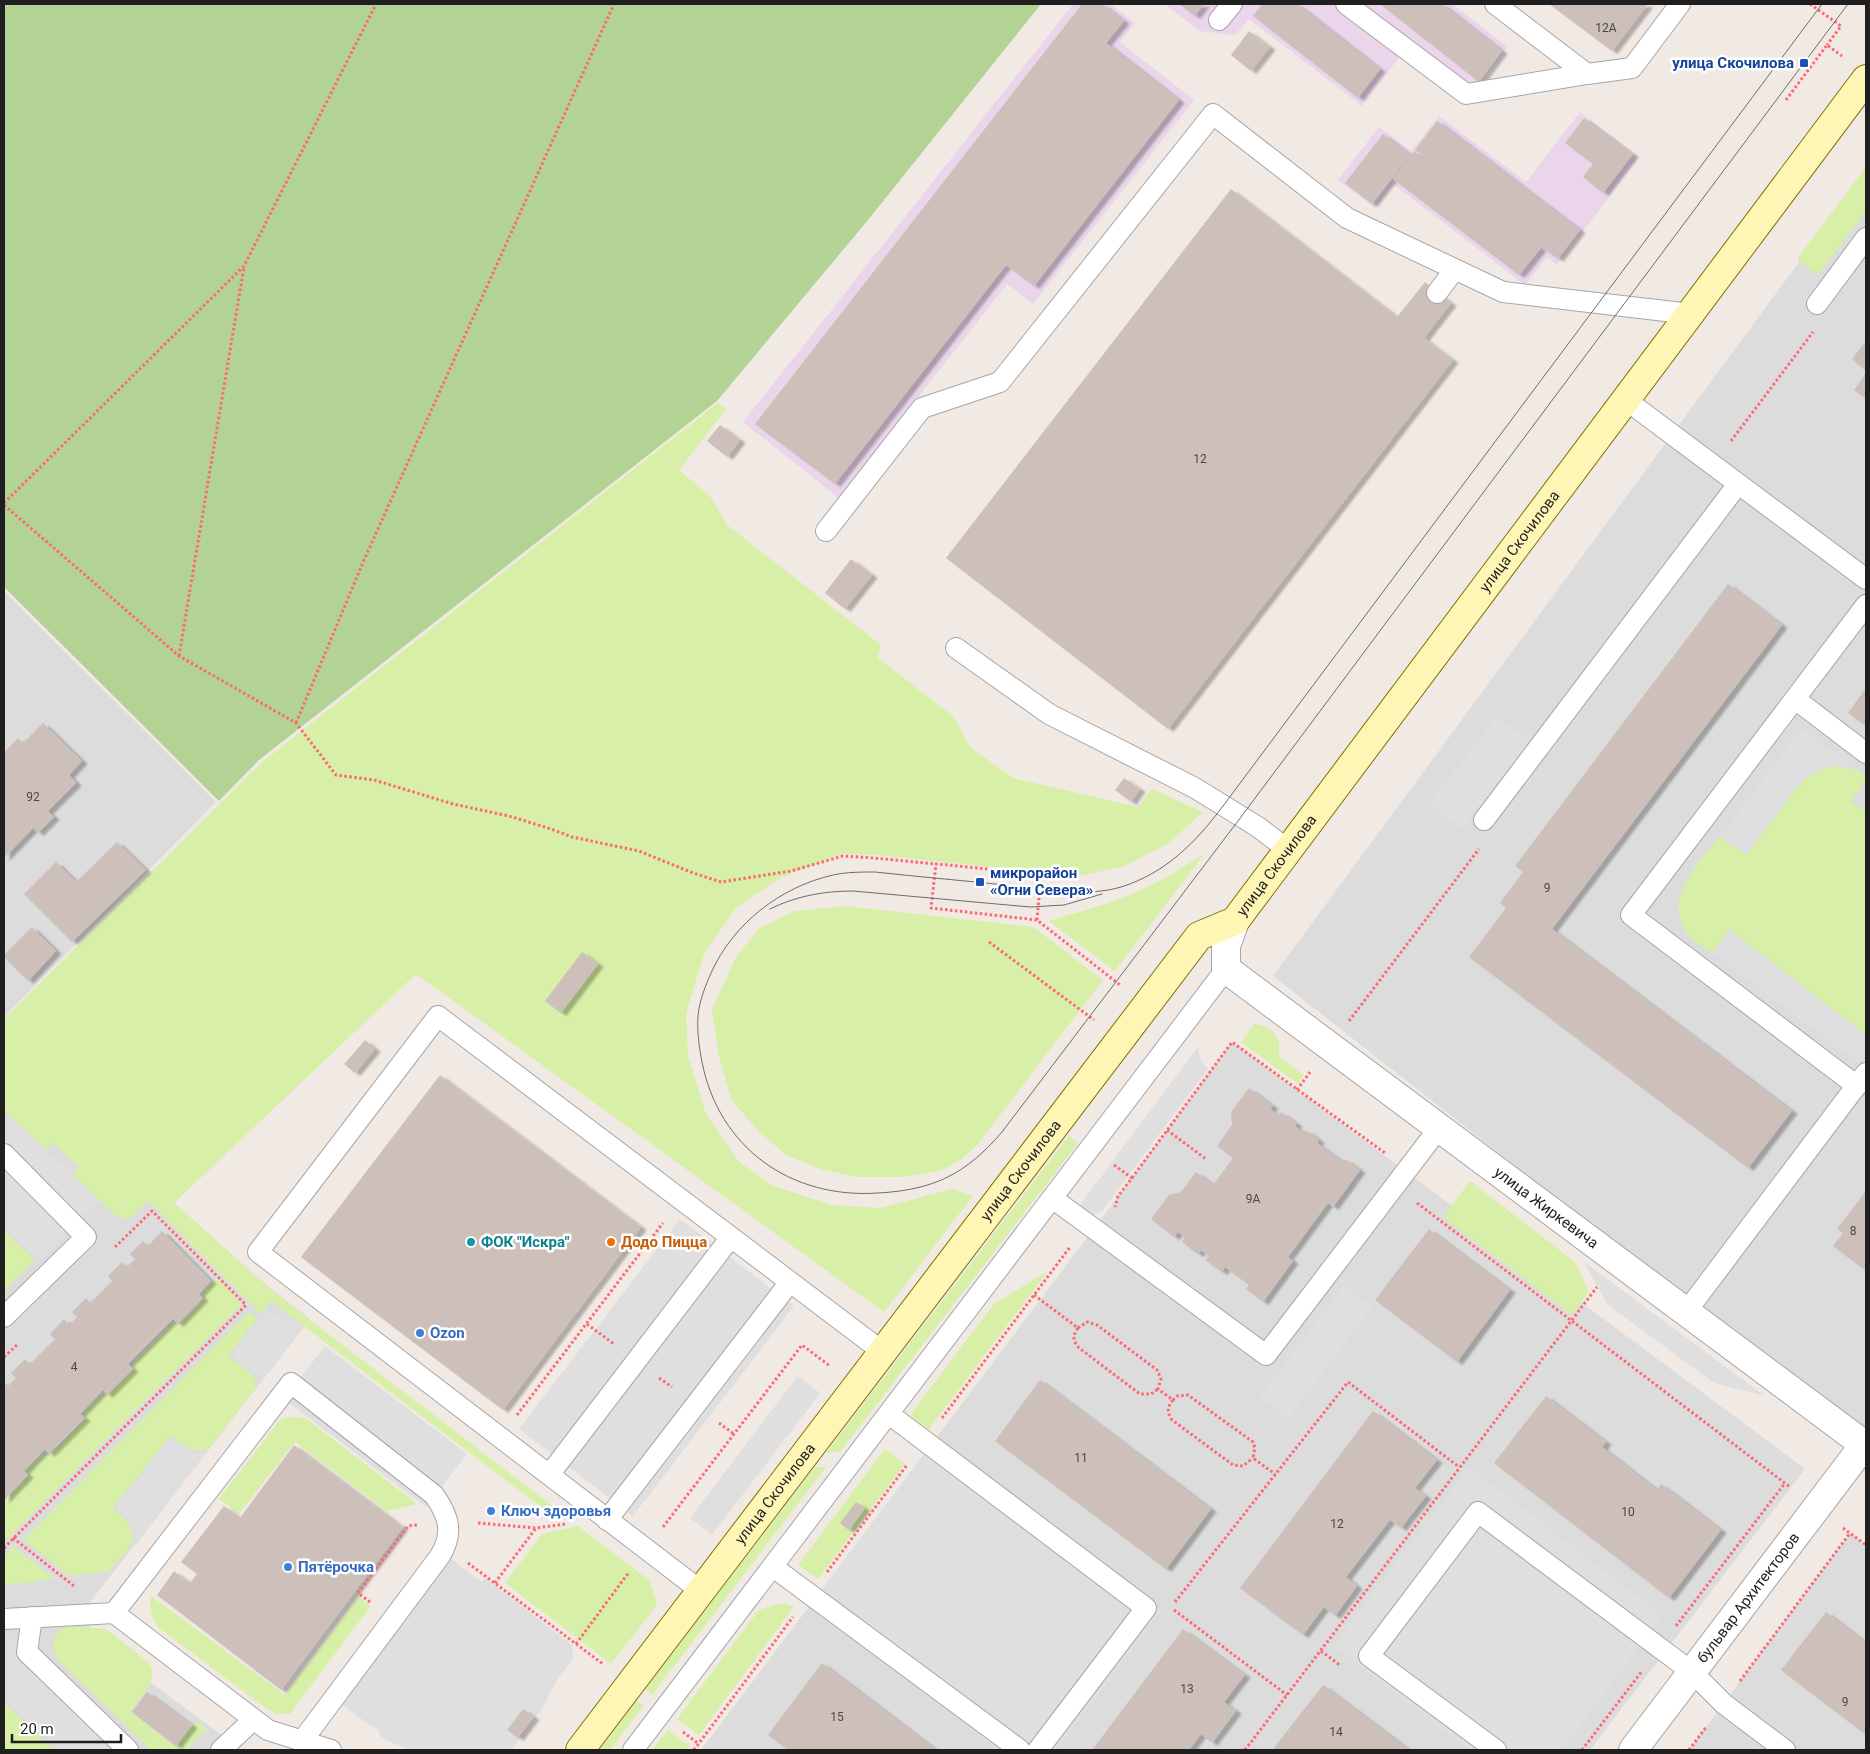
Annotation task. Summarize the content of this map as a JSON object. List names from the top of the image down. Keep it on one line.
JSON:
{"streets":{"street":["улица Скочилова","улица Жиркевича","бульвар Архитекторов"]},"crossings":[["улица Жиркевича","бульвар Архитекторов"]],"places":{"transit":["улица Скочилова","микрорайон «Огни Севера»"],"other":["ФОК \"Искра\"","Додо Пицца","Ozon","Ключ здоровья","Пятёрочка"]},"house_numbers":["12А","12","92","9","9А","8","4","11","10","12","13","9","15","14"],"scale_bar":"20 m"}
